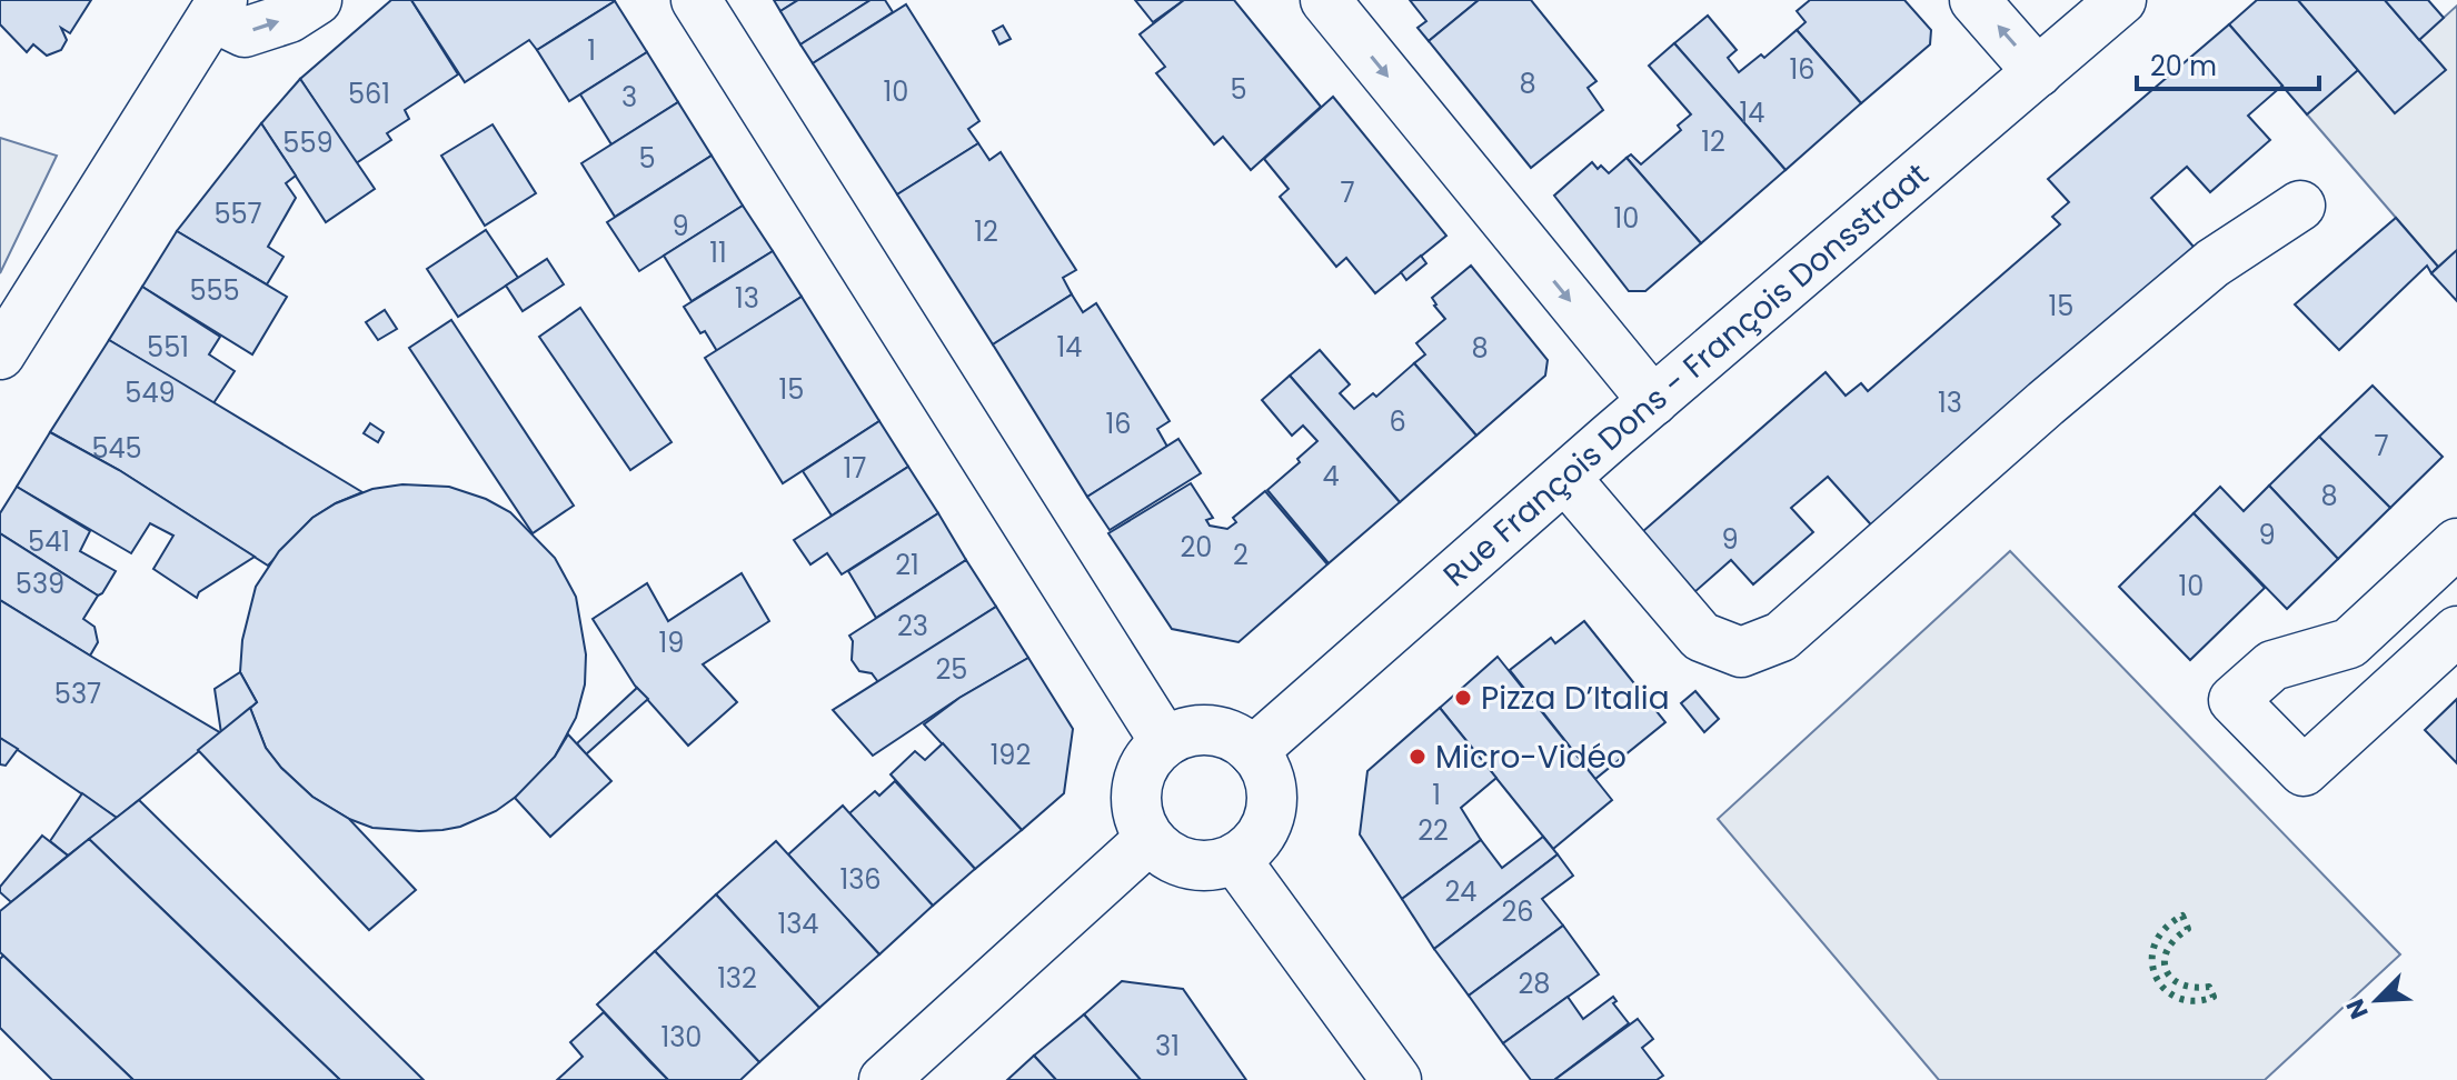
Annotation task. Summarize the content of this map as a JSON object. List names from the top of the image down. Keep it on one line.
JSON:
{"streets":{"street":["Rue François Dons - François Donsstraat"]},"places":["Pizza D’Italia","Micro-Vidéo"],"house_numbers":["1","16","8","5","10","561","3","14","12","559","5","7","557","10","9","12","11","555","13","15","551","14","8","15","549","13","6","16","7","545","17","4","8","9","9","541","20","2","21","539","10","23","19","25","537","192","1","22","136","24","26","134","132","28","130","31"],"scale_bar":"20 m","north":"bottom left"}
